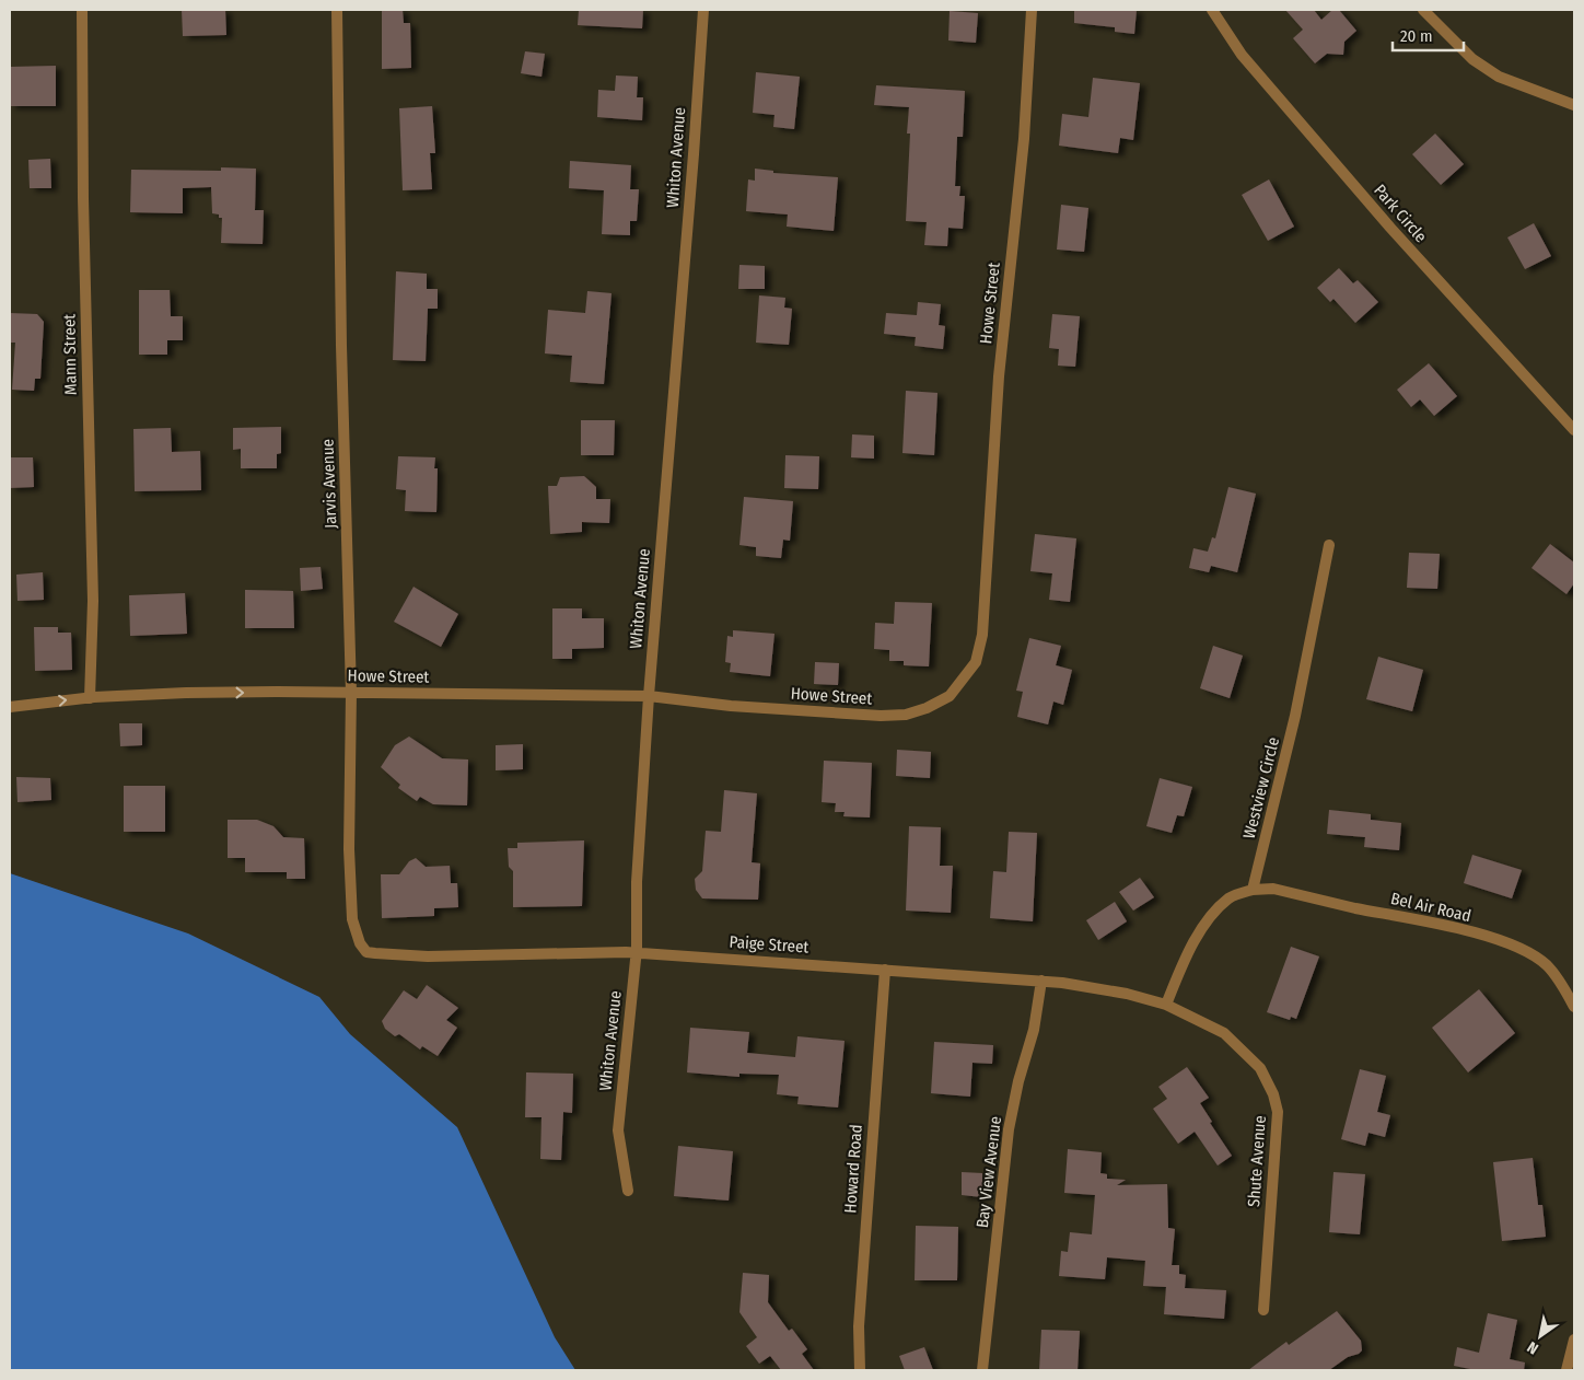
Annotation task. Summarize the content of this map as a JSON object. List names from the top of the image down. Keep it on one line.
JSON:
{"streets":{"street":["Whiton Avenue","Park Circle","Howe Street","Mann Street","Jarvis Avenue","Westview Circle","Bel Air Road","Paige Street","Shute Avenue","Howard Road","Bay View Avenue"]},"crossings":[["Whiton Avenue","Howe Street"],["Whiton Avenue","Paige Street"],["Howe Street","Mann Street"],["Howe Street","Jarvis Avenue"],["Jarvis Avenue","Paige Street"],["Westview Circle","Bel Air Road"],["Paige Street","Shute Avenue"],["Paige Street","Howard Road"],["Paige Street","Bay View Avenue"]],"scale_bar":"20 m","north":"bottom left"}
